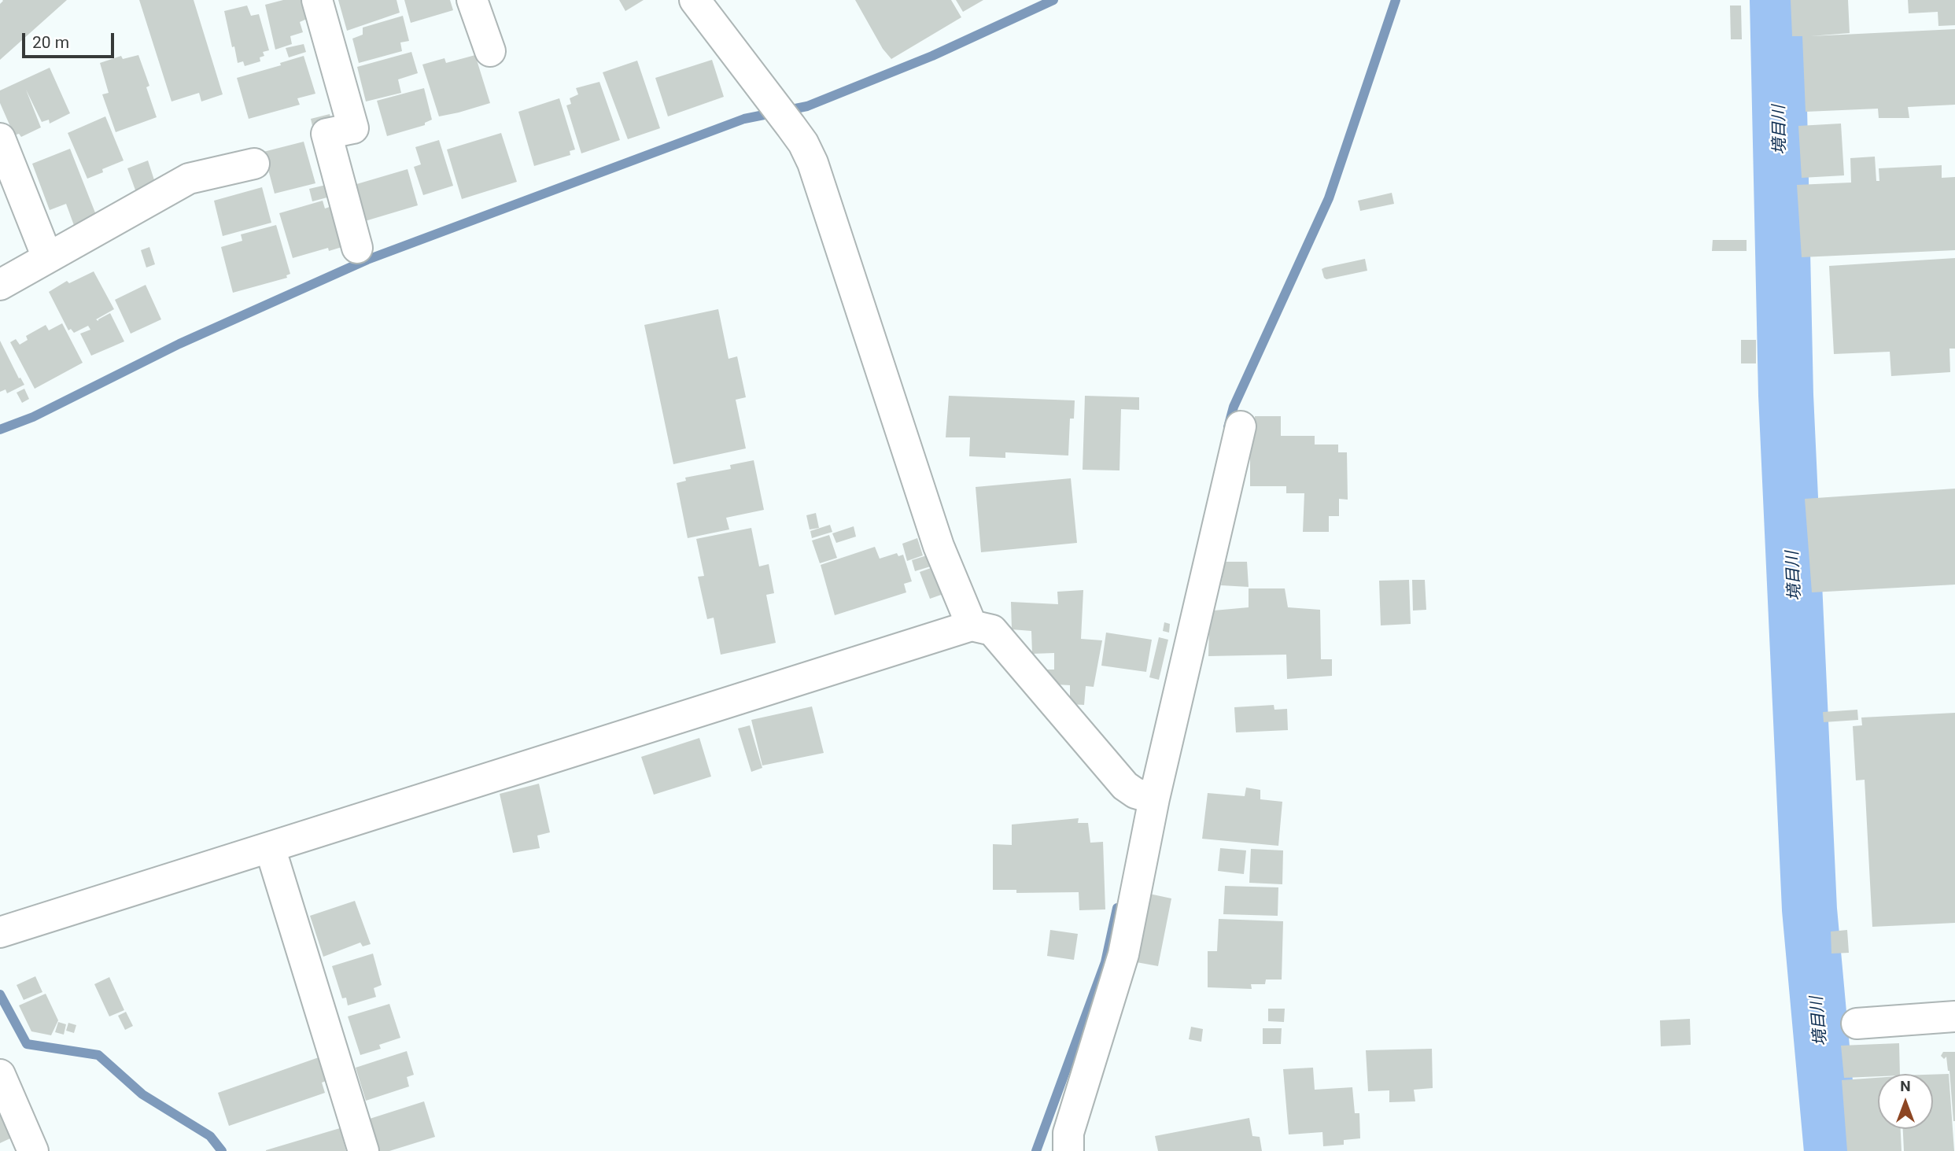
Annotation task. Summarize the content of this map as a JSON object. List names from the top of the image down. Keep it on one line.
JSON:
{"water":["境目川"],"scale_bar":"20 m","north":"top"}
